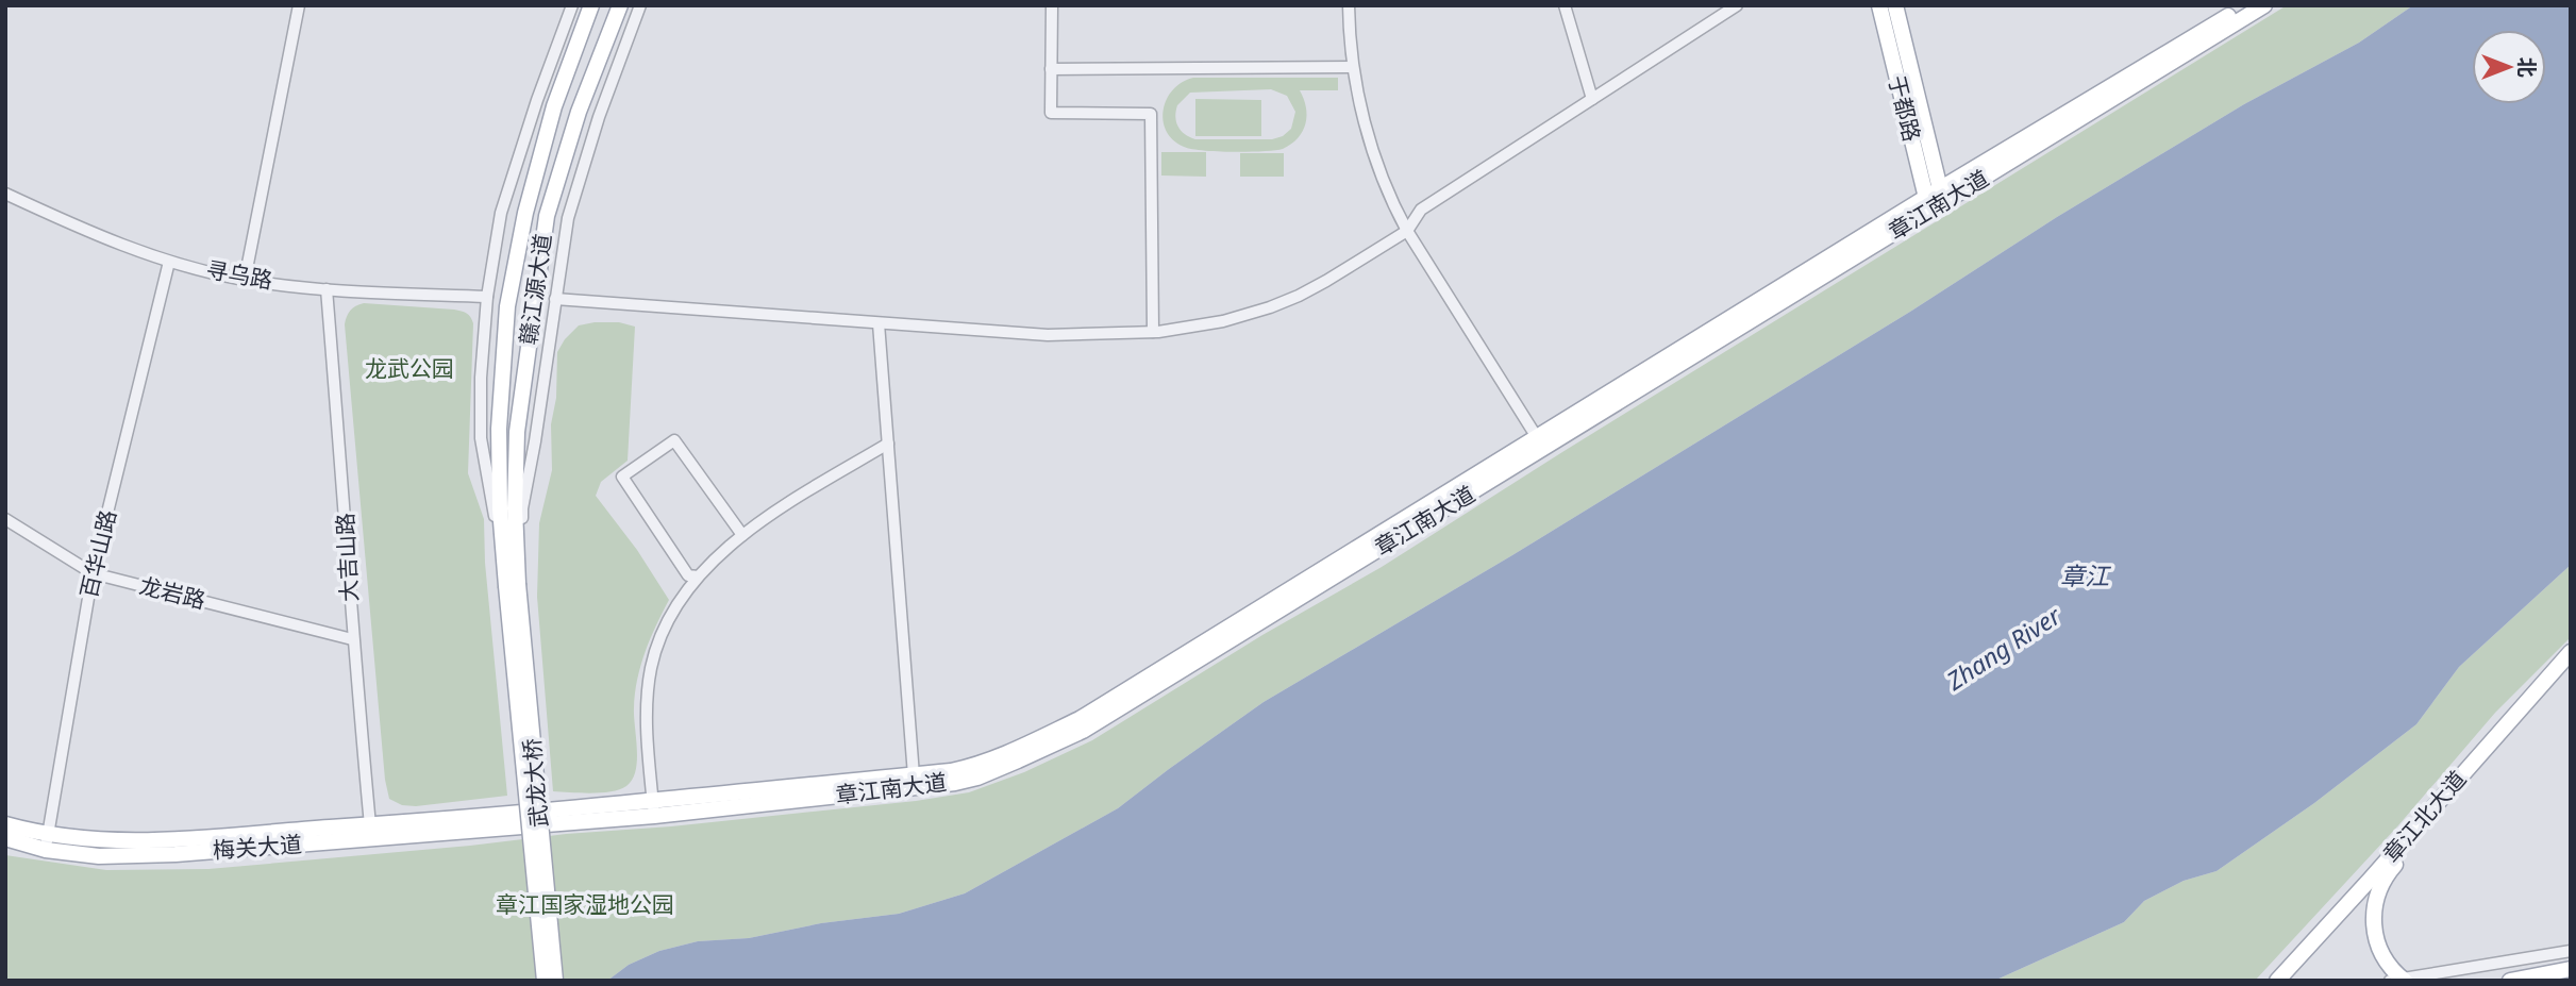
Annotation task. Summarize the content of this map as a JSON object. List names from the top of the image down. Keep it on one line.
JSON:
{"streets":{"main road":["于都路","章江南大道","赣江源大道","武龙大桥","章江北大道","梅关大道"],"street":["寻乌路","百华山路","大吉山路","龙岩路"]},"crossings":[["于都路","章江南大道"],["章江南大道","梅关大道"],["寻乌路","百华山路"],["寻乌路","大吉山路"],["赣江源大道","武龙大桥"],["百华山路","龙岩路"],["百华山路","梅关大道"],["大吉山路","龙岩路"],["大吉山路","梅关大道"]],"water":["章江","Zhang River"],"parks":["龙武公园","章江国家湿地公园"],"north":"right"}
